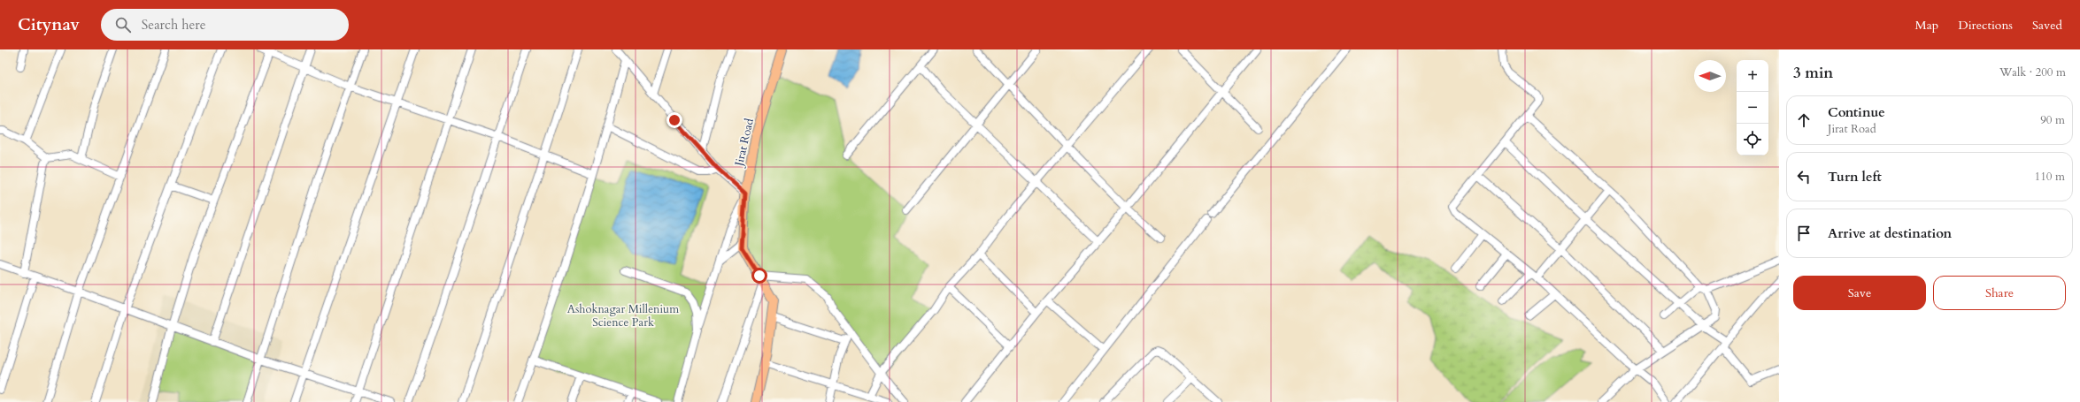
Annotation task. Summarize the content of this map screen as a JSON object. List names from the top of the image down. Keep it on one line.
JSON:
{"streets":{"main road":["Jirat Road"]},"parks":["Ashoknagar Millenium Science Park"],"north":"left","page":{"header":"Citynav","search":"Search here","nav":["Map","Directions","Saved"],"heading":["3 min","Walk · 200 m"],"map_buttons":["+","−"],"list":[["Continue","Jirat Road","90 m"],["Turn left","110 m"],"Arrive at destination"],"buttons":["Save","Share"]}}
